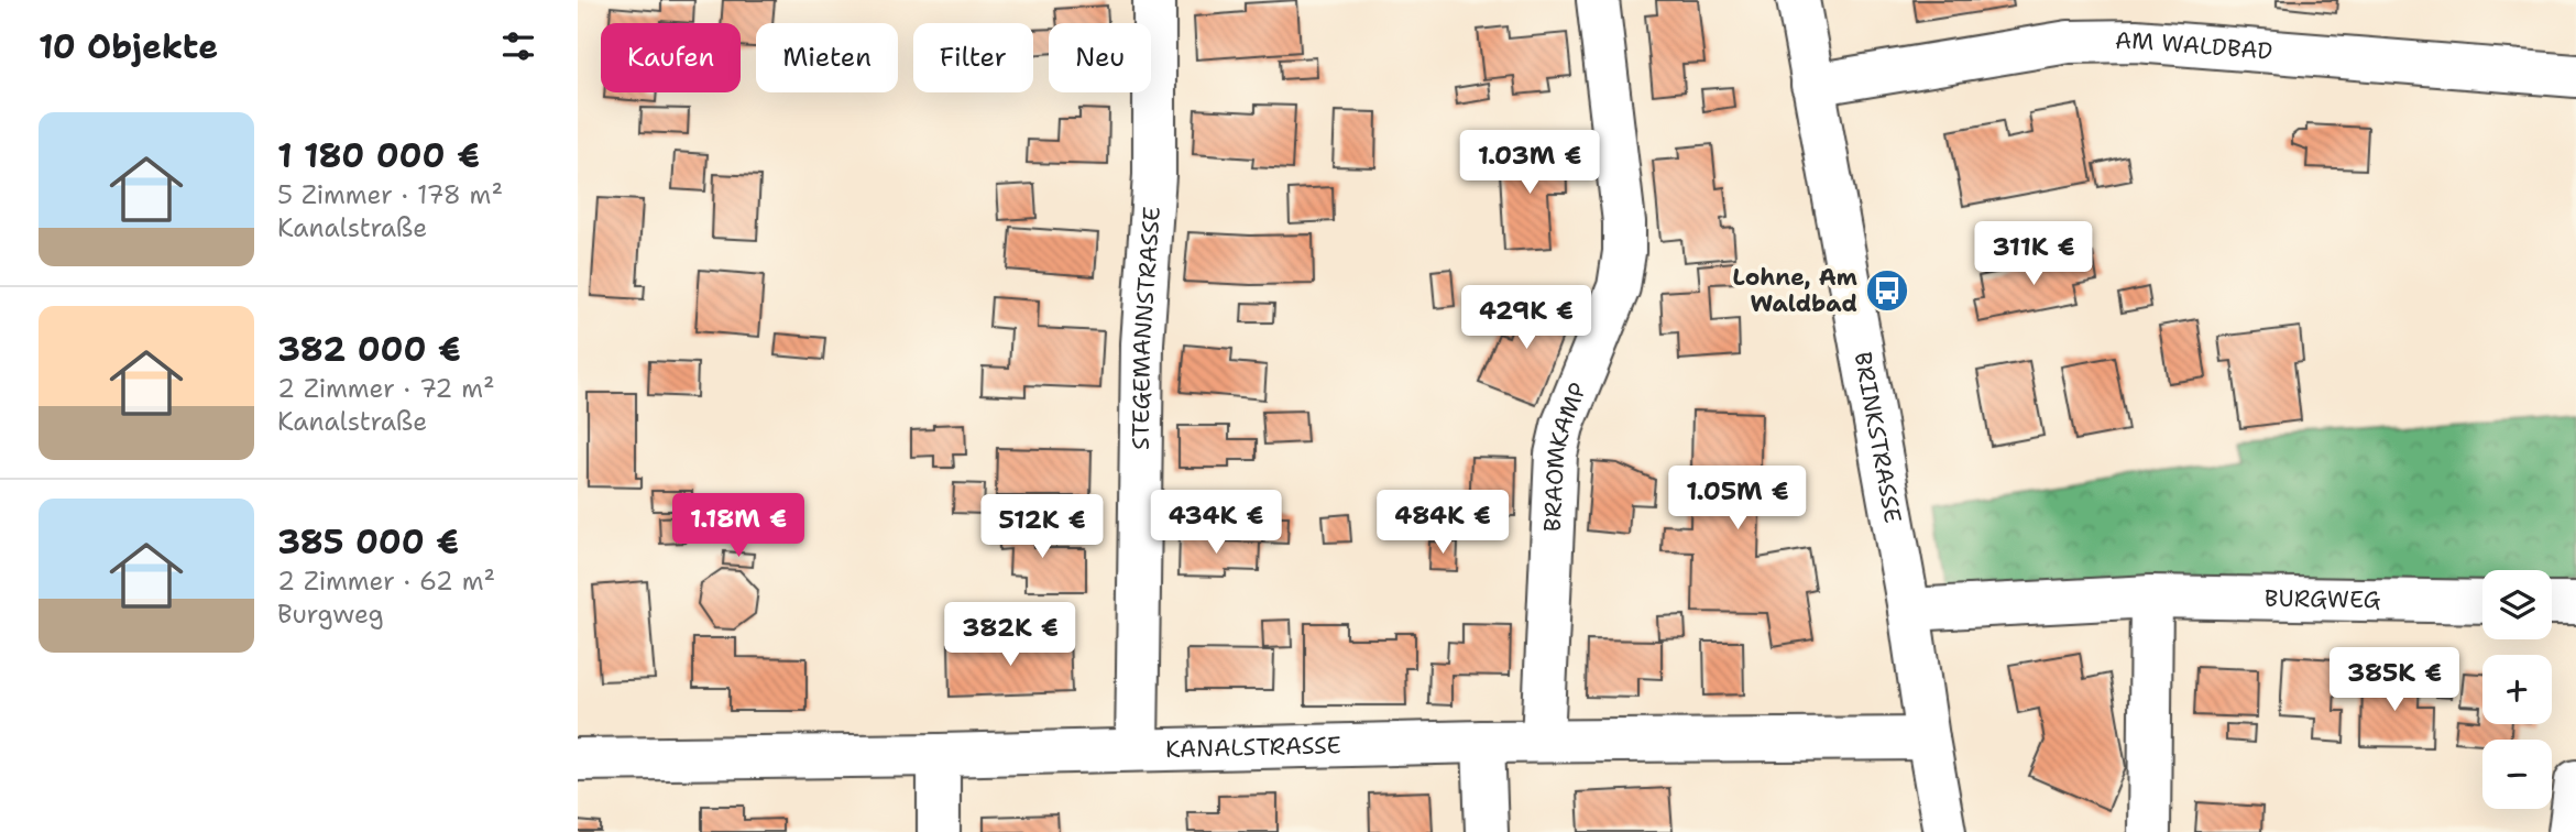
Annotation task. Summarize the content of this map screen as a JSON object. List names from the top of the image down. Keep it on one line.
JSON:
{"streets":{"street":["AM WALDBAD","STEGEMANNSTRASSE","BRINKSTRASSE","BRAOMKAMP","BURGWEG","KANALSTRASSE"]},"crossings":[["AM WALDBAD","BRINKSTRASSE"],["STEGEMANNSTRASSE","KANALSTRASSE"],["BRINKSTRASSE","BURGWEG"],["BRINKSTRASSE","KANALSTRASSE"],["BRAOMKAMP","KANALSTRASSE"]],"places":{"bus stop":["Lohne, Am Waldbad"]},"page":{"heading":"10 Objekte","chip":["Kaufen","Mieten","Filter","Neu"],"list":[{"name":"1 180 000 €","note":"5 Zimmer · 178 m² · Kanalstraße"},{"name":"382 000 €","note":"2 Zimmer · 72 m² · Kanalstraße"},{"name":"385 000 €","note":"2 Zimmer · 62 m² · Burgweg"}],"price":["1.03M €","311K €","429K €","1.05M €","434K €","484K €","1.18M €","512K €","382K €","385K €"],"map_buttons":["+","−"]}}
